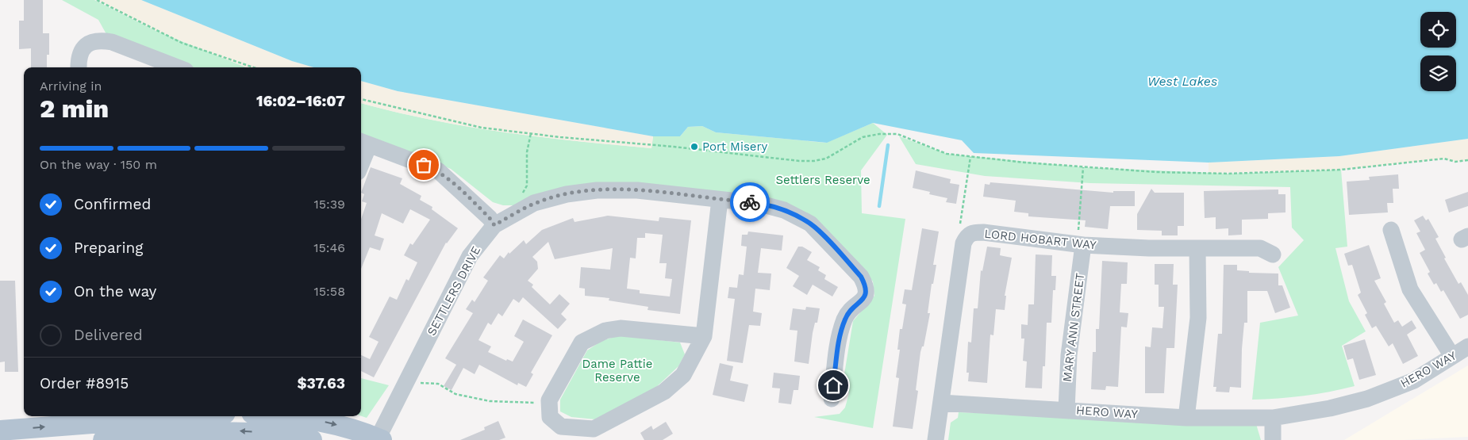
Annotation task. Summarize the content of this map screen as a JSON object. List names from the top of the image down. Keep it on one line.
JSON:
{"streets":{"street":["LORD HOBART WAY","SETTLERS DRIVE","MARY ANN STREET","HERO WAY"]},"crossings":[["LORD HOBART WAY","MARY ANN STREET"],["LORD HOBART WAY","HERO WAY"],["MARY ANN STREET","HERO WAY"]],"water":["West Lakes"],"parks":["Settlers Reserve","Dame Pattie Reserve"],"places":["Port Misery"],"page":{"heading":["2 min","Arriving in","16:02–16:07"],"panel":["Order #8915","$37.63"],"bar":"On the way · 150 m","list":[["Confirmed","15:39"],["Preparing","15:46"],["On the way","15:58"],"Delivered"]}}
